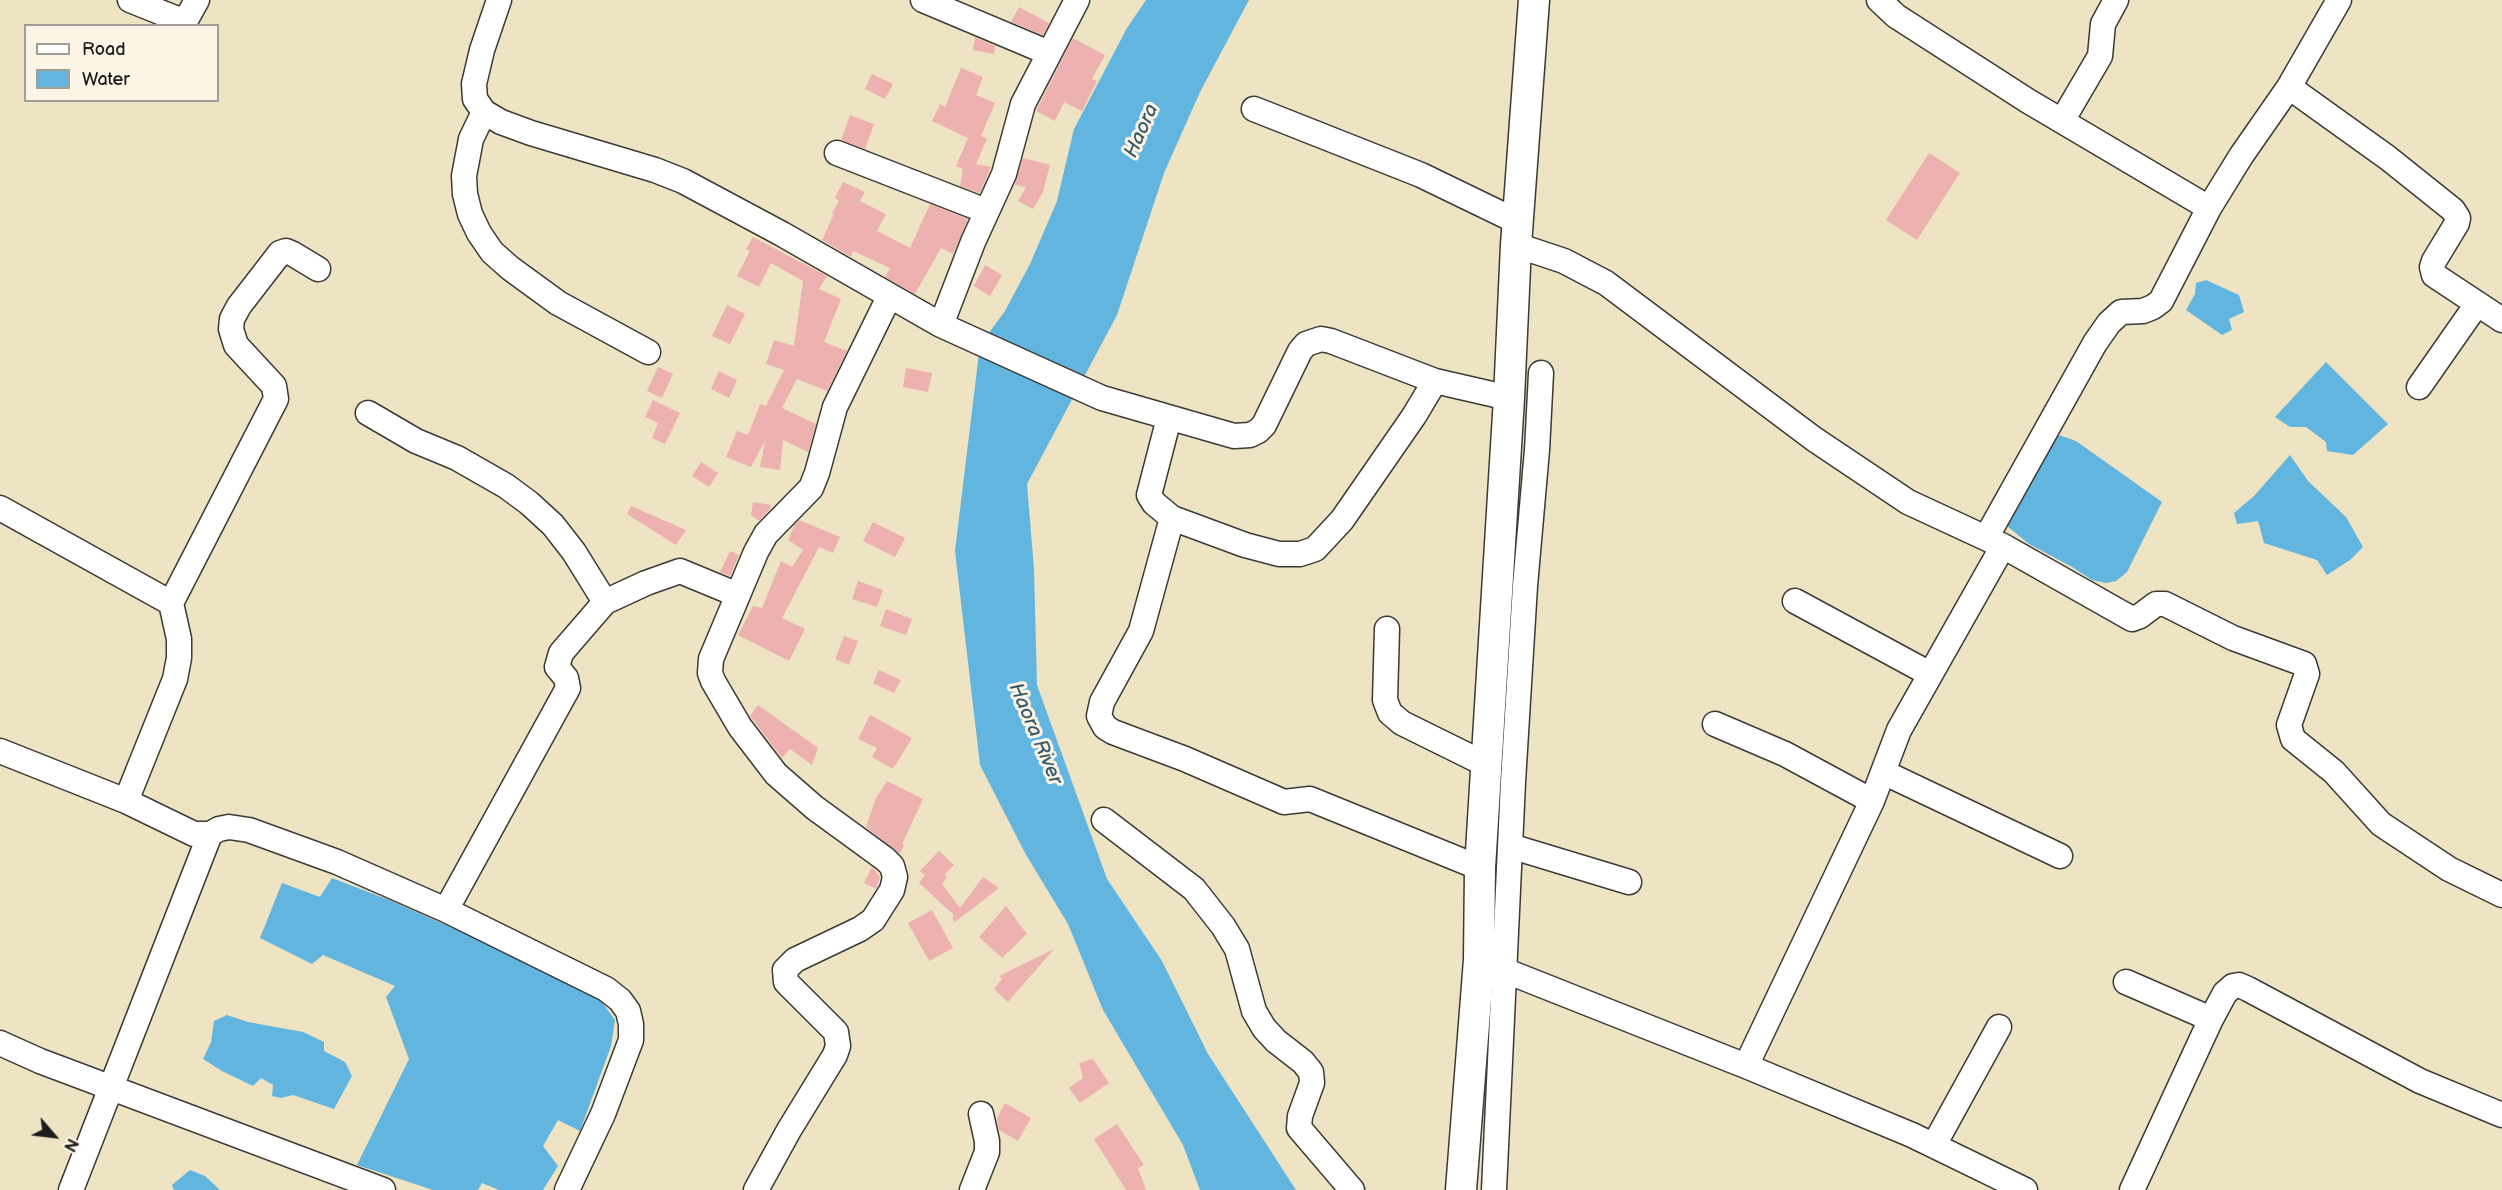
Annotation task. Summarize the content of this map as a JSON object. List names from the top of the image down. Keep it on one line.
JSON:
{"water":["Haora","Haora River"],"legend":["Road","Water"],"north":"bottom right"}
